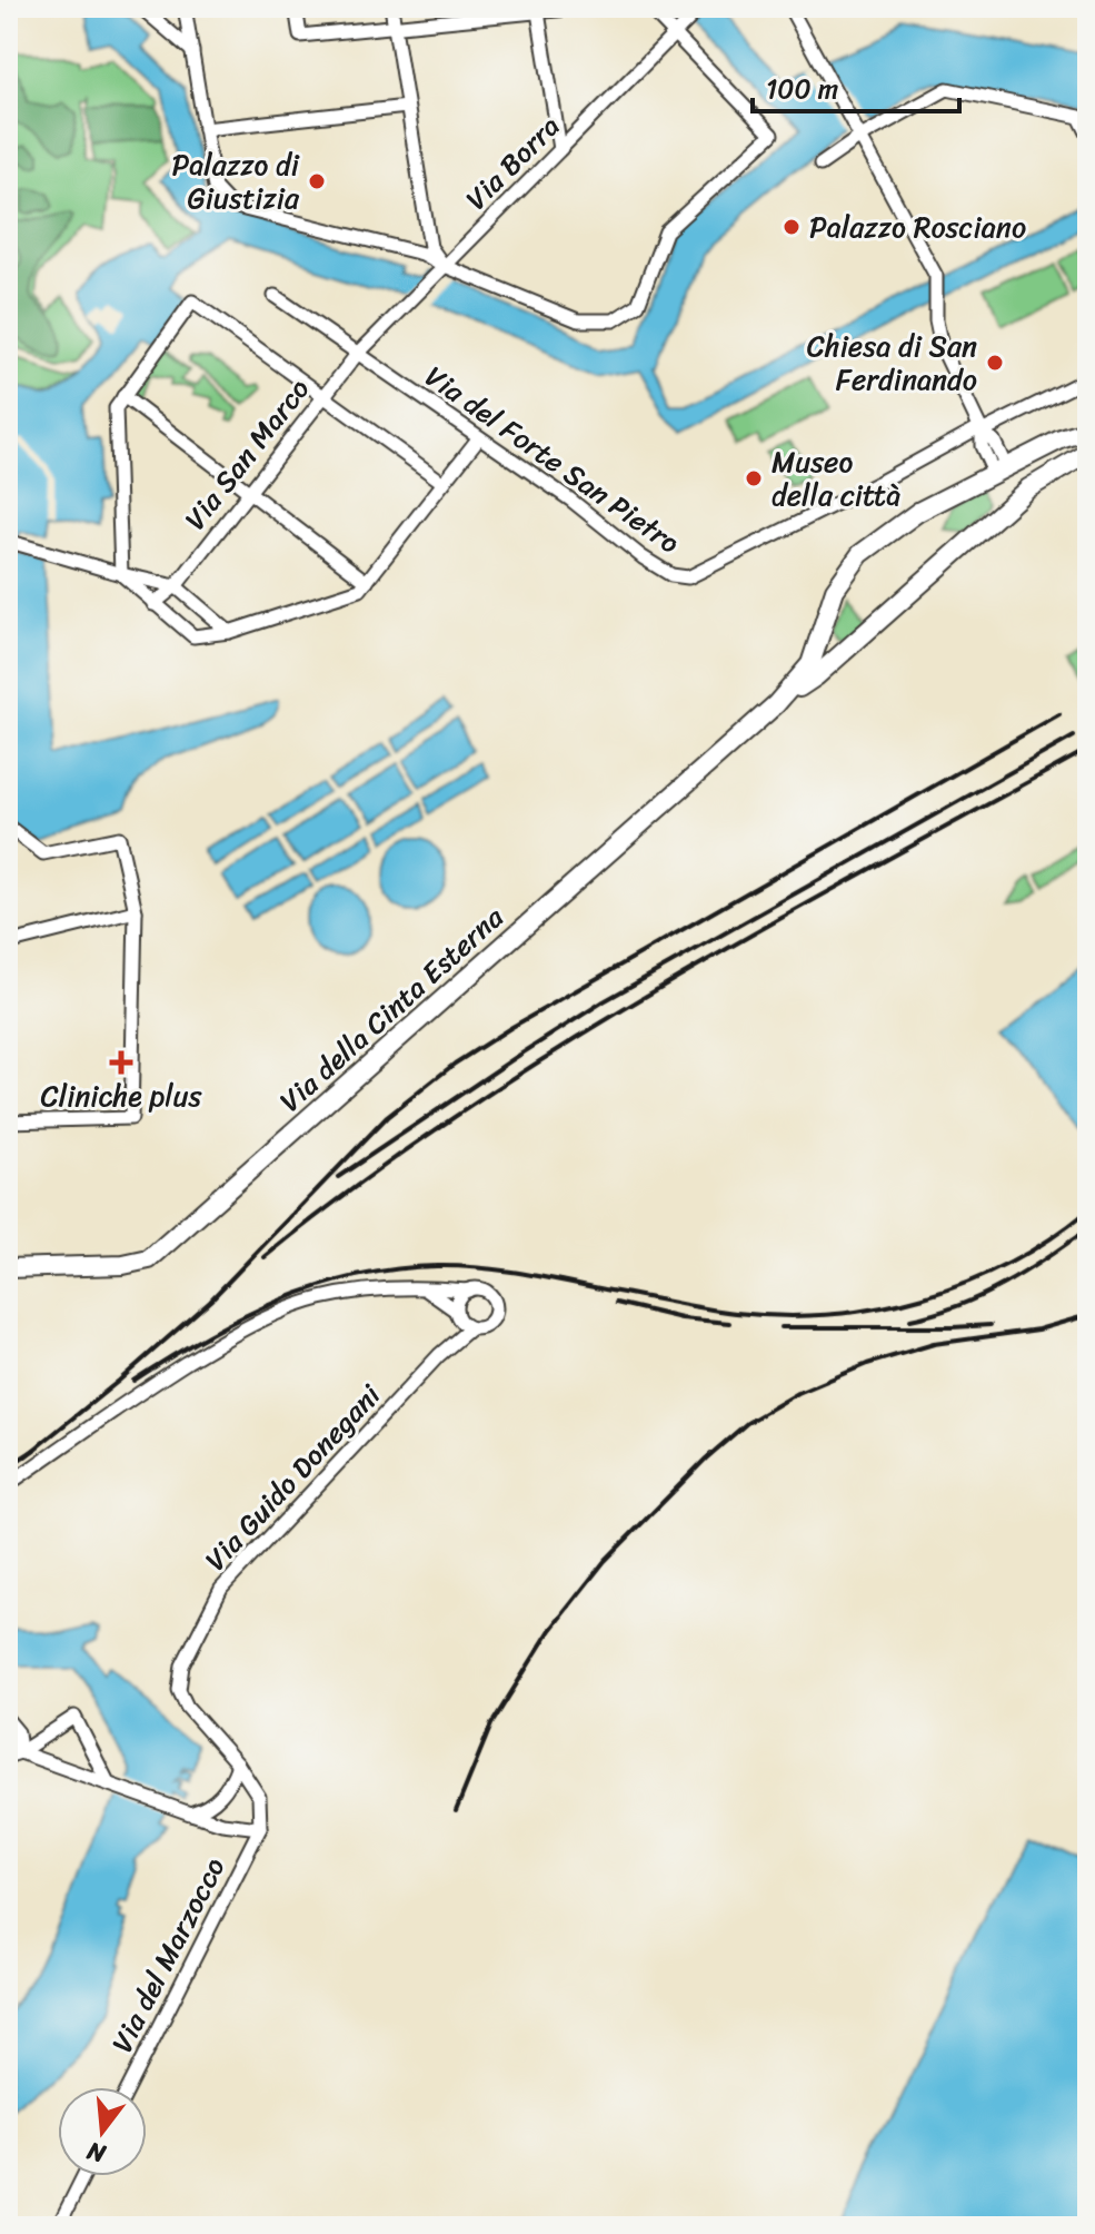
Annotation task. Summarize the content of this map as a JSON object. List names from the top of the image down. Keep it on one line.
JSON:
{"streets":{"main road":["Via della Cinta Esterna"],"street":["Via Borra","Via San Marco","Via del Forte San Pietro","Via Guido Donegani","Via del Marzocco"]},"crossings":[["Via Borra","Via San Marco"],["Via Borra","Via del Forte San Pietro"],["Via San Marco","Via del Forte San Pietro"],["Via Guido Donegani","Via del Marzocco"]],"places":{"other":["Palazzo di Giustizia","Palazzo Rosciano","Chiesa di San Ferdinando","Museo della città"],"health":["Cliniche plus"]},"scale_bar":"100 m","north":"bottom"}
